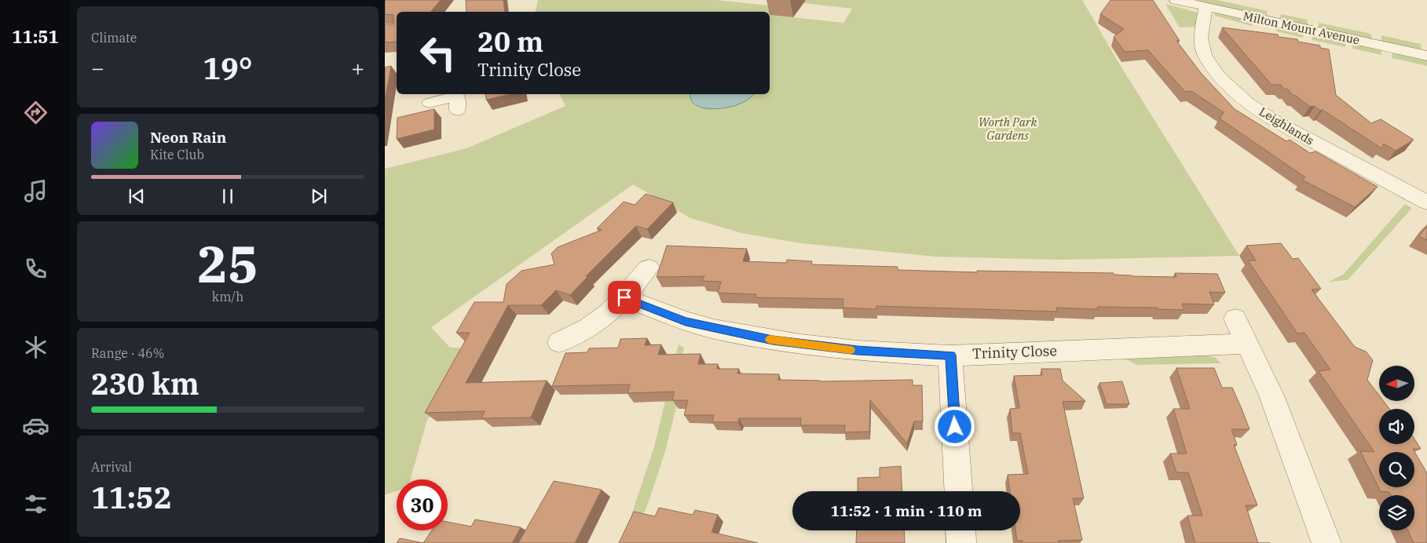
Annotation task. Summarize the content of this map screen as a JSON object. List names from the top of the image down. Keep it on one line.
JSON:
{"streets":{"street":["Milton Mount Avenue","Leighlands","Trinity Close"]},"crossings":[["Milton Mount Avenue","Leighlands"]],"parks":["Worth Park Gardens"],"north":"left","page":{"tabs":"11:51","tile":["Climate",["25","km/h"],["Range · 46%","230 km"],["Arrival","11:52"]],"turn":["20 m","Trinity Close"],"heat":["−","19°","+"],"song":["Neon Rain","Kite Club"],"limit":"30","trip":"11:52 · 1 min · 110 m"}}
